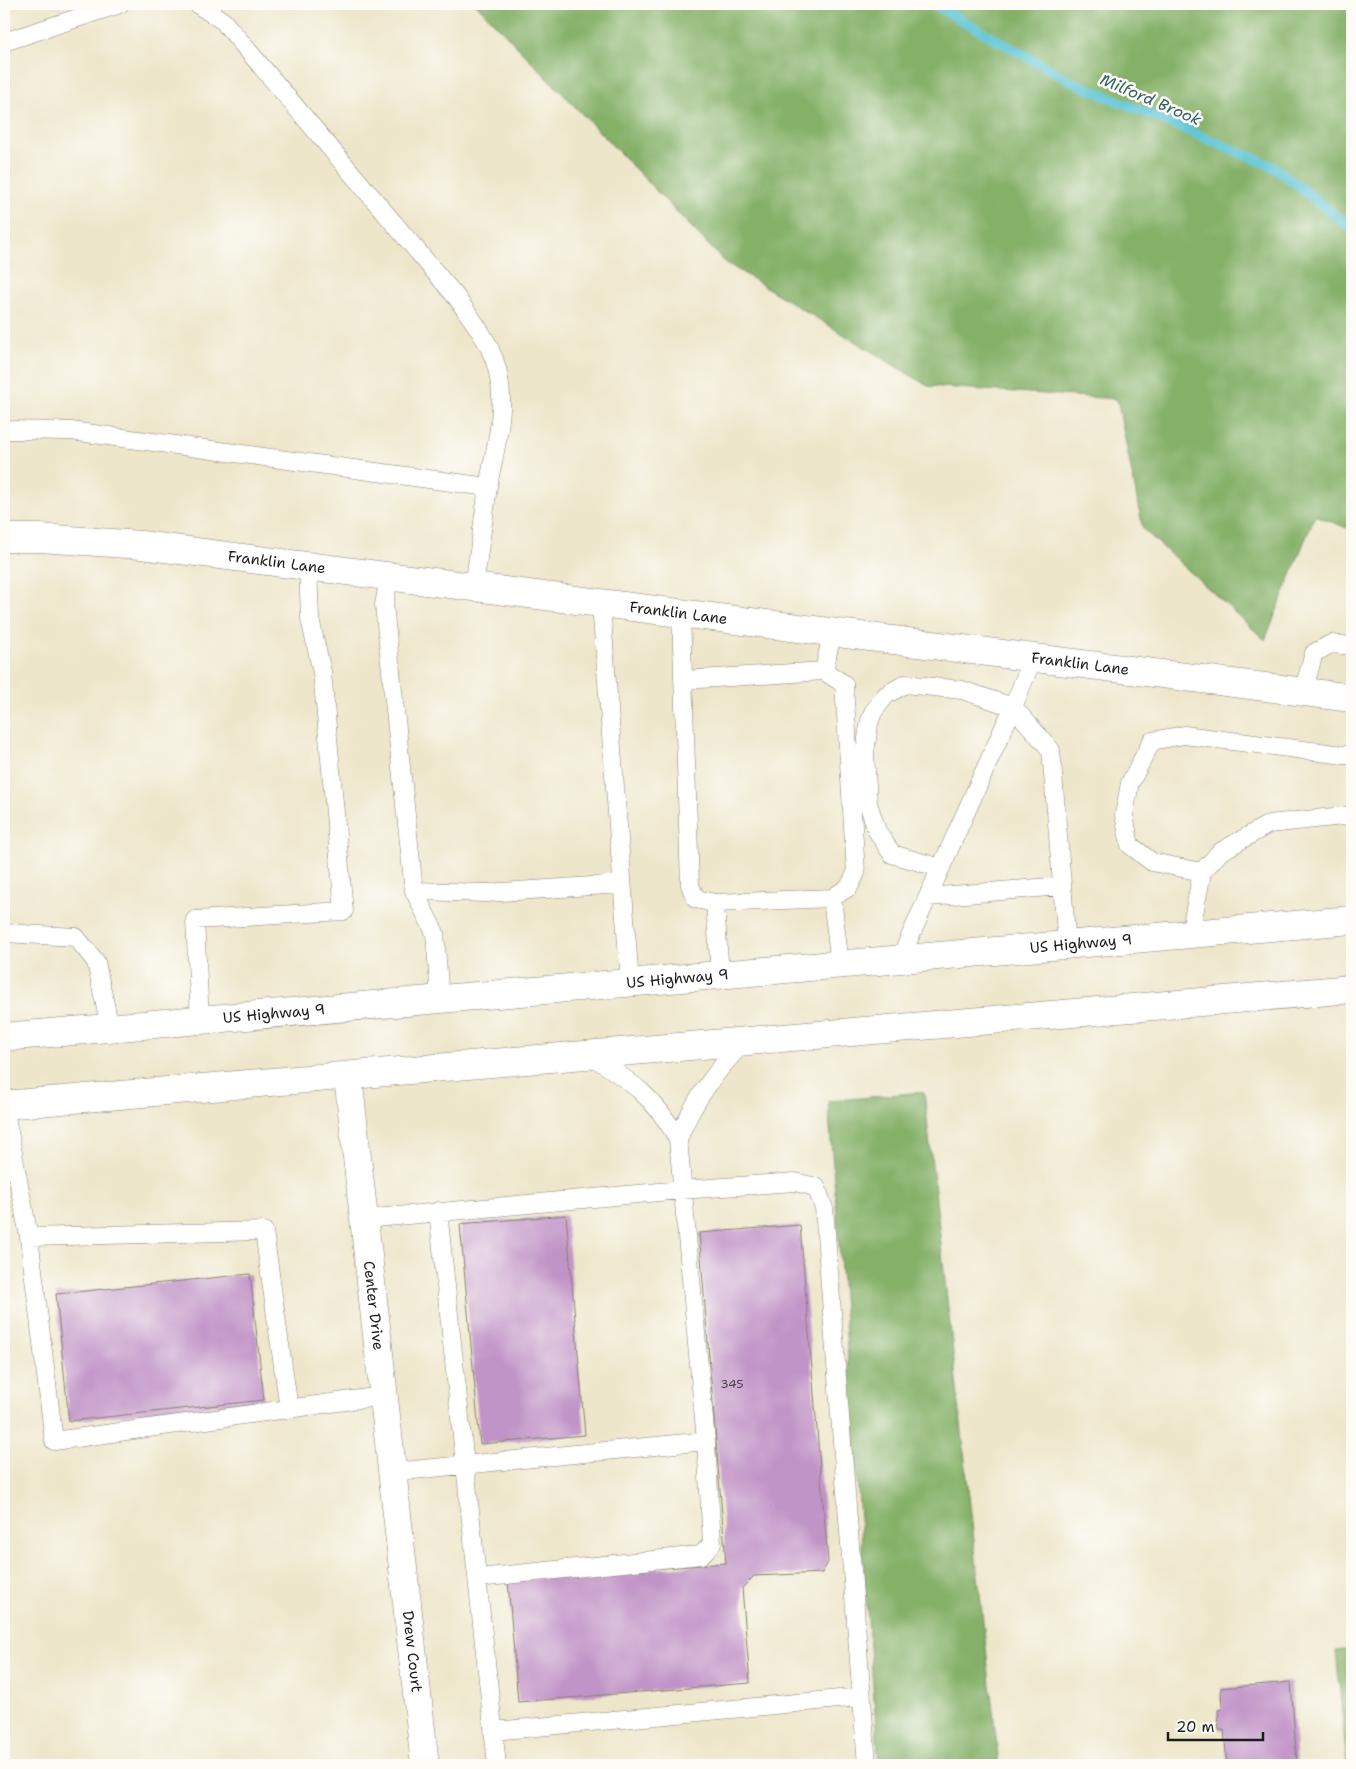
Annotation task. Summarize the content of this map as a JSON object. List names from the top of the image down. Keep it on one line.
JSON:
{"streets":{"main road":["Franklin Lane","US Highway 9","Center Drive","Drew Court"]},"crossings":[["Center Drive","Drew Court"]],"water":["Milford Brook"],"house_numbers":["345"],"scale_bar":"20 m"}
